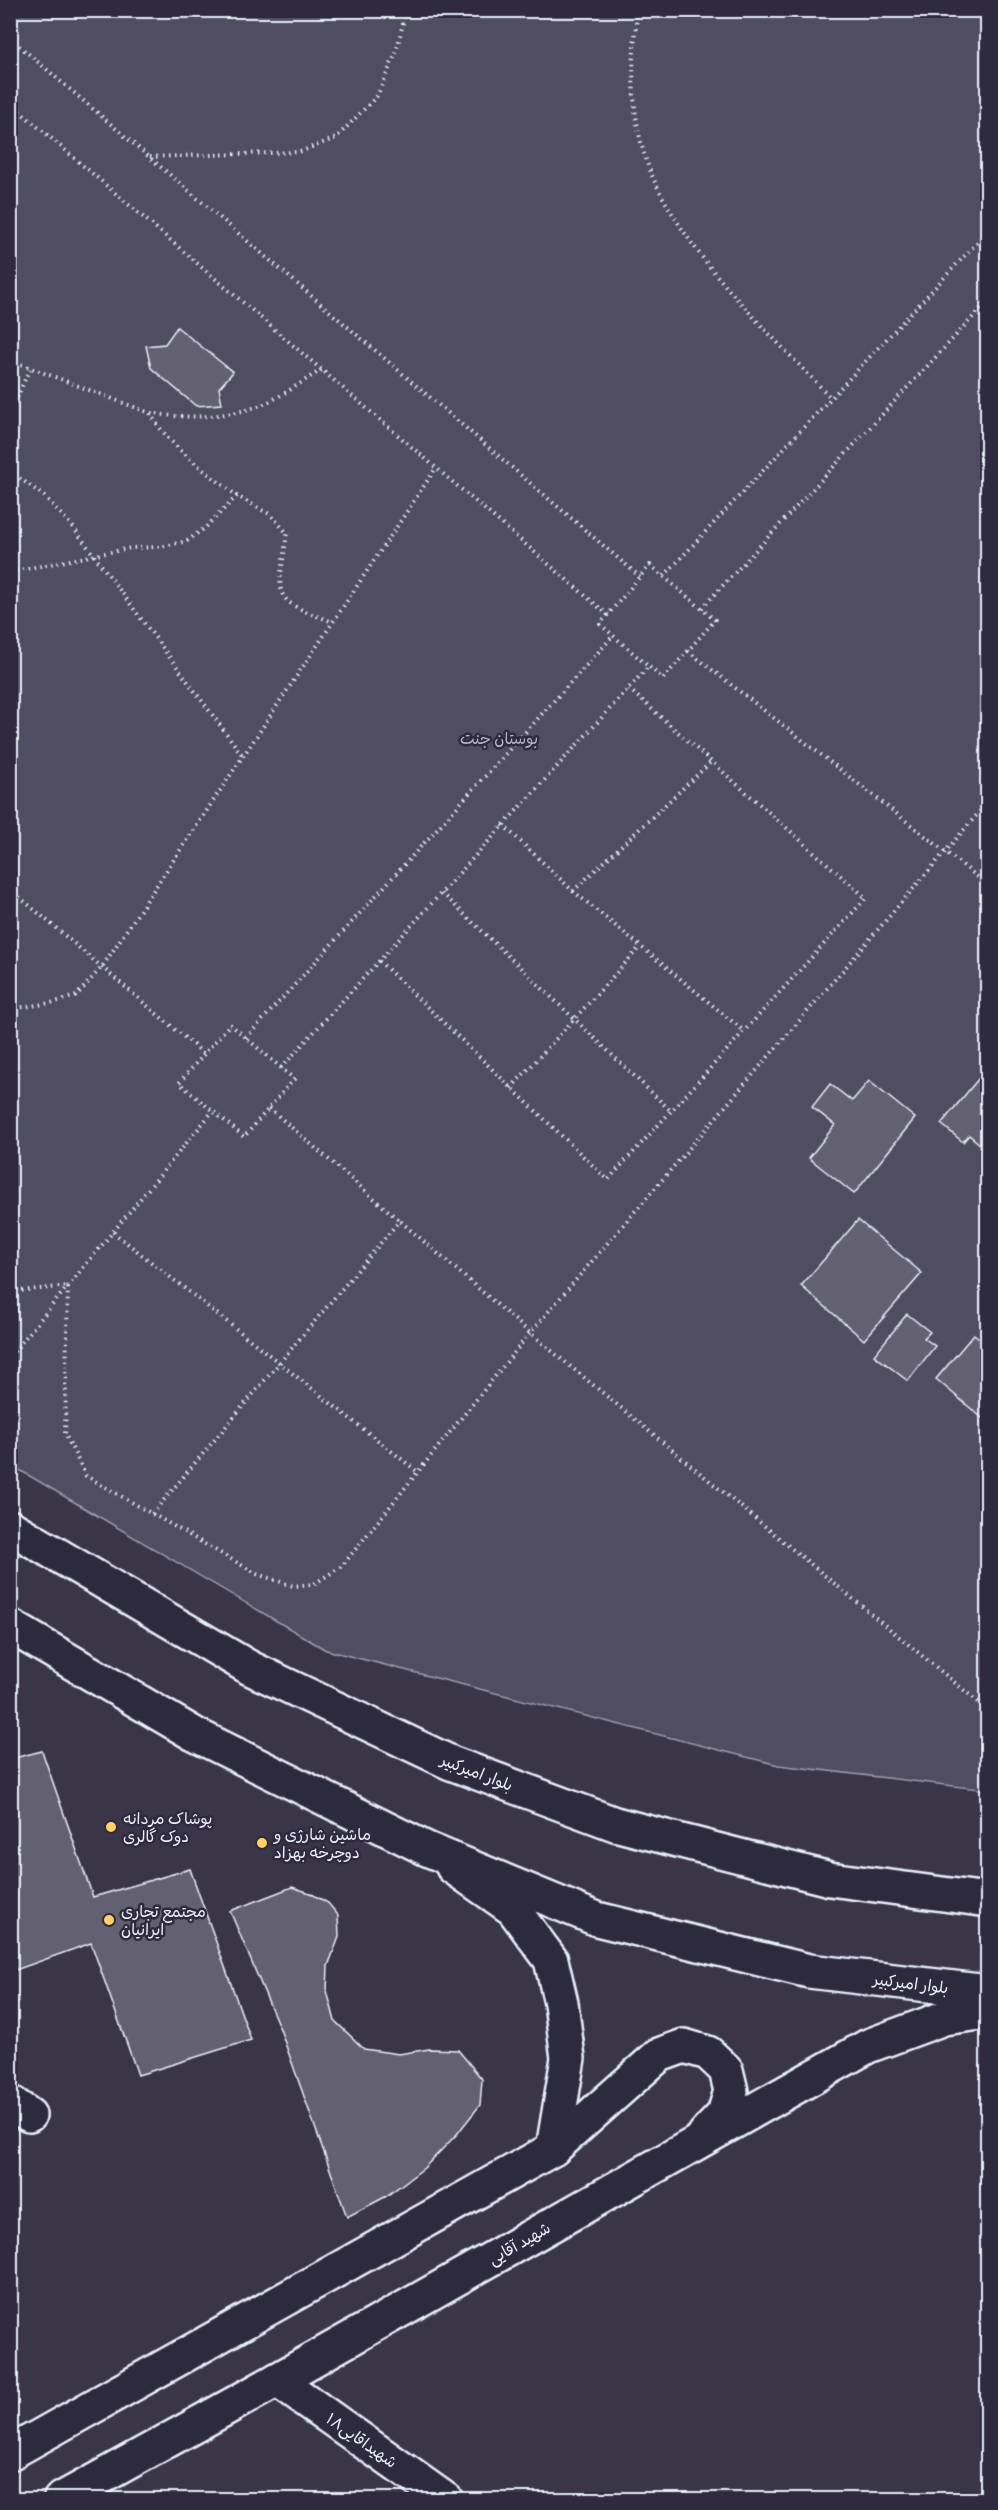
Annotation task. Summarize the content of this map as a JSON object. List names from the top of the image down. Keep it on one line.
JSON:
{"streets":{"main road":["بلوار امیرکبیر","شهید آقایی","شهیداقایی۱۸"]},"crossings":[["شهید آقایی","شهیداقایی۱۸"]],"parks":["بوستان جنت"],"places":["پوشاک مردانه دوک گالری","ماشین شارژی و دوچرخه بهزاد","مجتمع تجاری ایرانیان"]}
